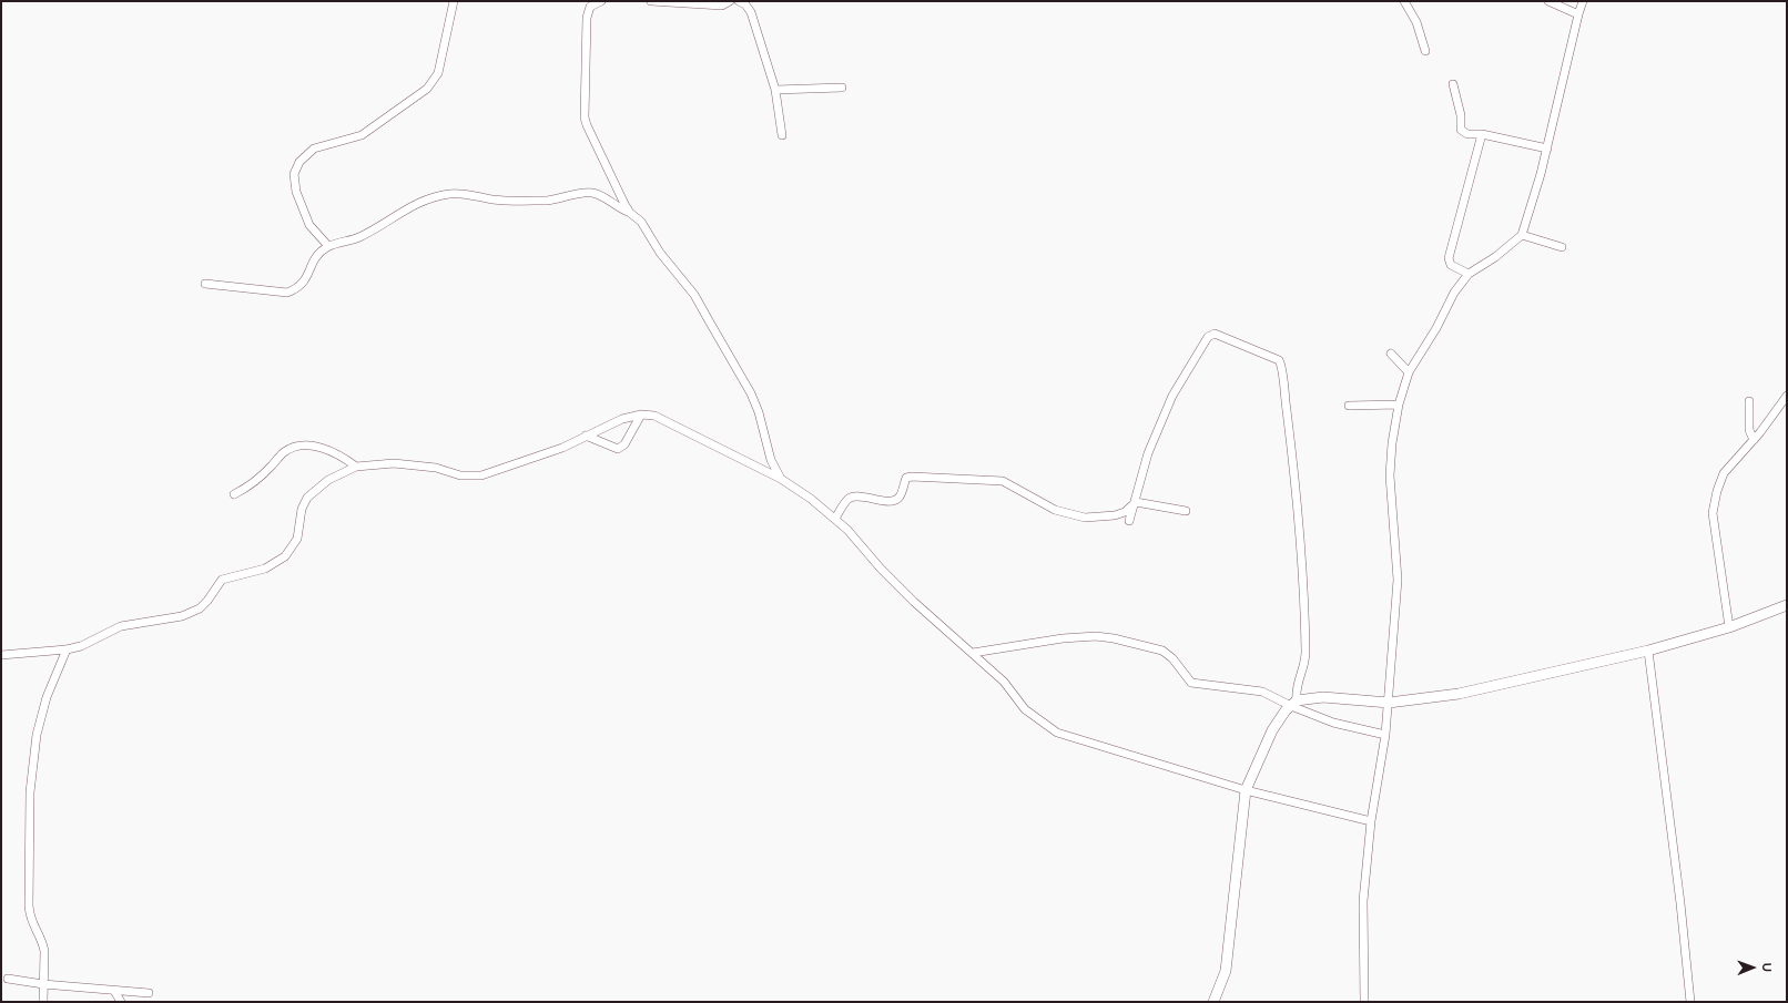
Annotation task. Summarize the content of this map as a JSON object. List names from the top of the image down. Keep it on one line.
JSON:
{"north":"right"}
